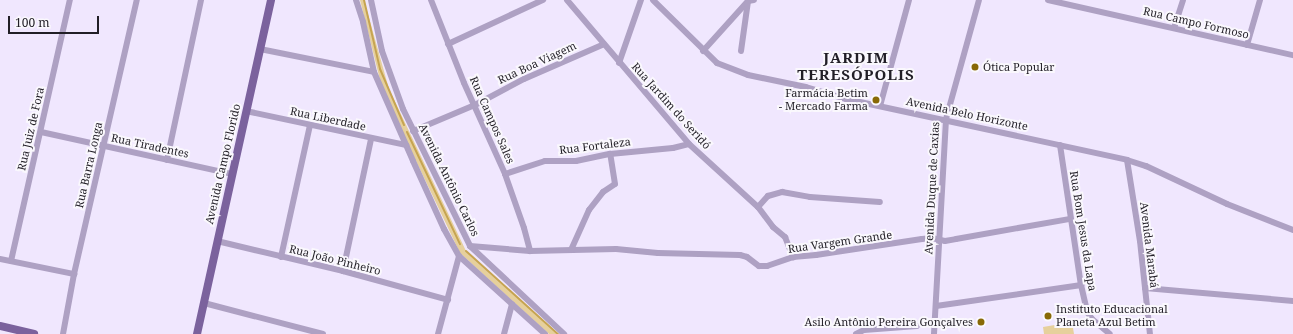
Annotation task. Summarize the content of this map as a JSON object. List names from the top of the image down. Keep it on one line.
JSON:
{"streets":{"main road":["Avenida Campo Florido"],"street":["Rua Campo Formoso","Rua Boa Viagem","Rua Jardim do Seridó","Avenida Belo Horizonte","Rua Liberdade","Rua Campos Sales","Rua Juiz de Fora","Rua Tiradentes","Rua Fortaleza","Rua Barra Longa","Avenida Antônio Carlos","Avenida Duque de Caxias","Rua Bom Jesus da Lapa","Rua Vargem Grande","Avenida Marabá","Rua João Pinheiro"]},"crossings":[["Rua Boa Viagem","Rua Jardim do Seridó"],["Rua Boa Viagem","Rua Campos Sales"],["Rua Boa Viagem","Avenida Antônio Carlos"],["Rua Jardim do Seridó","Rua Fortaleza"],["Rua Jardim do Seridó","Rua Vargem Grande"],["Avenida Belo Horizonte","Avenida Duque de Caxias"],["Avenida Belo Horizonte","Rua Bom Jesus da Lapa"],["Avenida Belo Horizonte","Avenida Marabá"],["Rua Liberdade","Avenida Campo Florido"],["Rua Liberdade","Avenida Antônio Carlos"],["Rua Campos Sales","Rua Fortaleza"],["Rua Campos Sales","Rua Vargem Grande"],["Rua Juiz de Fora","Rua Tiradentes"],["Rua Tiradentes","Avenida Campo Florido"],["Rua Tiradentes","Rua Barra Longa"],["Avenida Campo Florido","Rua João Pinheiro"],["Avenida Antônio Carlos","Rua Vargem Grande"],["Avenida Duque de Caxias","Rua Vargem Grande"],["Rua Bom Jesus da Lapa","Rua Vargem Grande"]],"districts":["JARDIM TERESÓPOLIS"],"places":["Ótica Popular","Farmácia Betim - Mercado Farma","Instituto Educacional Planeta Azul Betim","Asilo Antônio Pereira Gonçalves"],"scale_bar":"100 m"}
